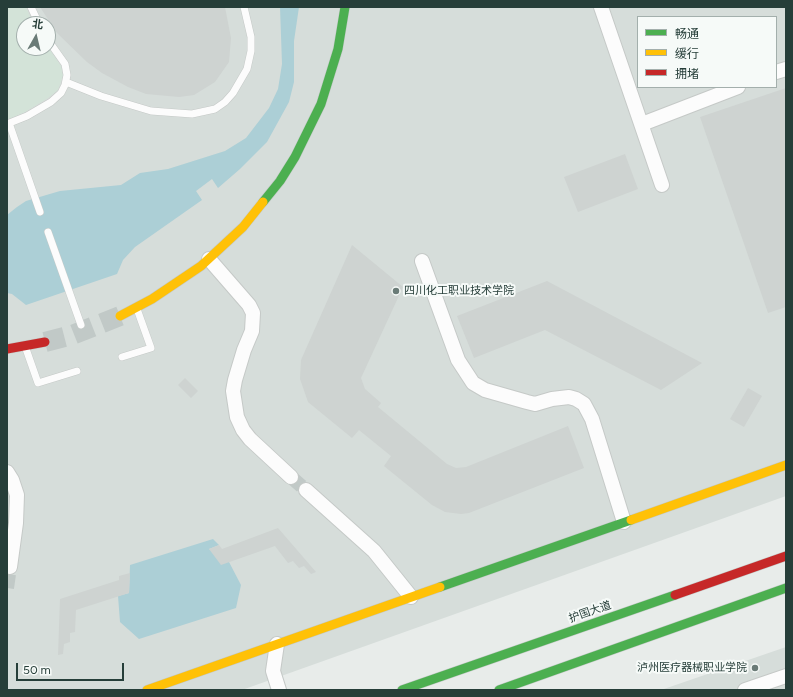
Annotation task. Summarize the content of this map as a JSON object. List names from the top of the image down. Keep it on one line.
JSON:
{"streets":{"street":["护国大道"]},"places":["四川化工职业技术学院","泸州医疗器械职业学院"],"legend":["畅通","缓行","拥堵"],"scale_bar":"50 m","north":"top"}
